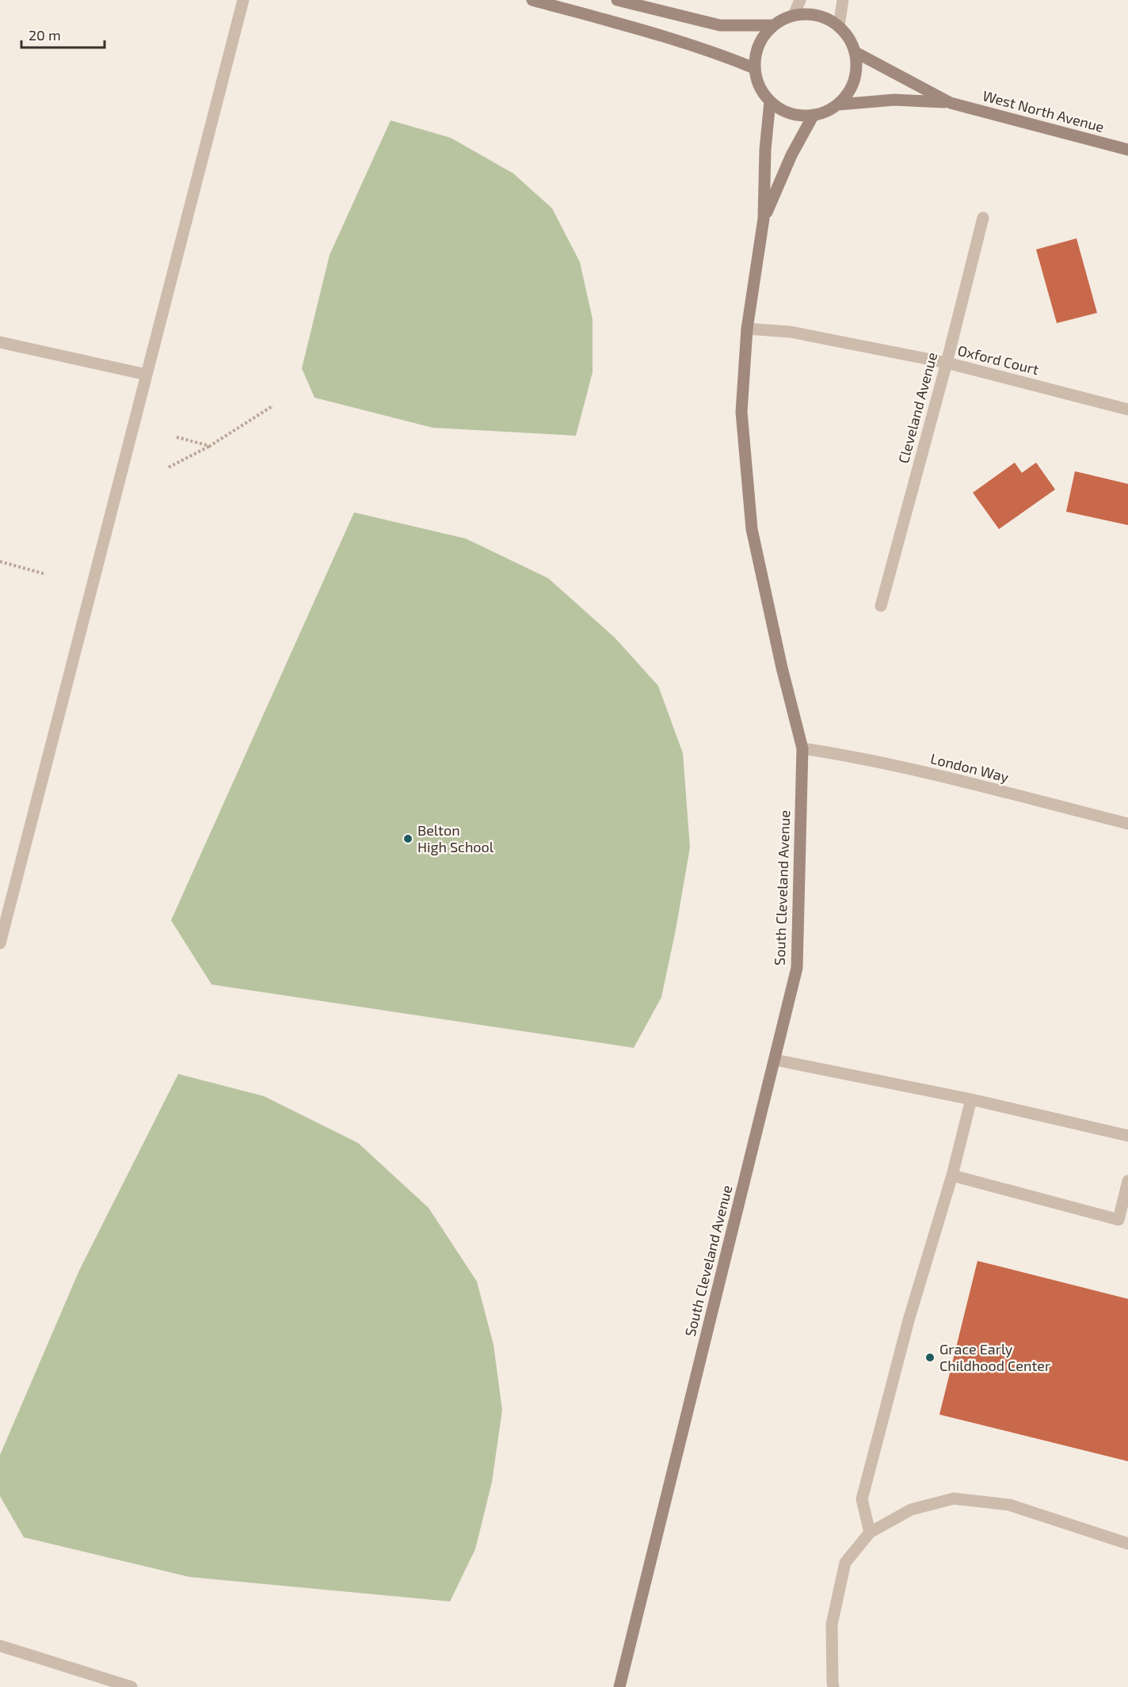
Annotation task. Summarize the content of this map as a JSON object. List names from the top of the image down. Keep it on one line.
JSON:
{"streets":{"street":["West North Avenue","Oxford Court","Cleveland Avenue","London Way","South Cleveland Avenue"]},"crossings":[["West North Avenue","South Cleveland Avenue"],["Oxford Court","Cleveland Avenue"],["Oxford Court","South Cleveland Avenue"],["London Way","South Cleveland Avenue"]],"places":["Belton High School","Grace Early Childhood Center"],"scale_bar":"20 m"}
